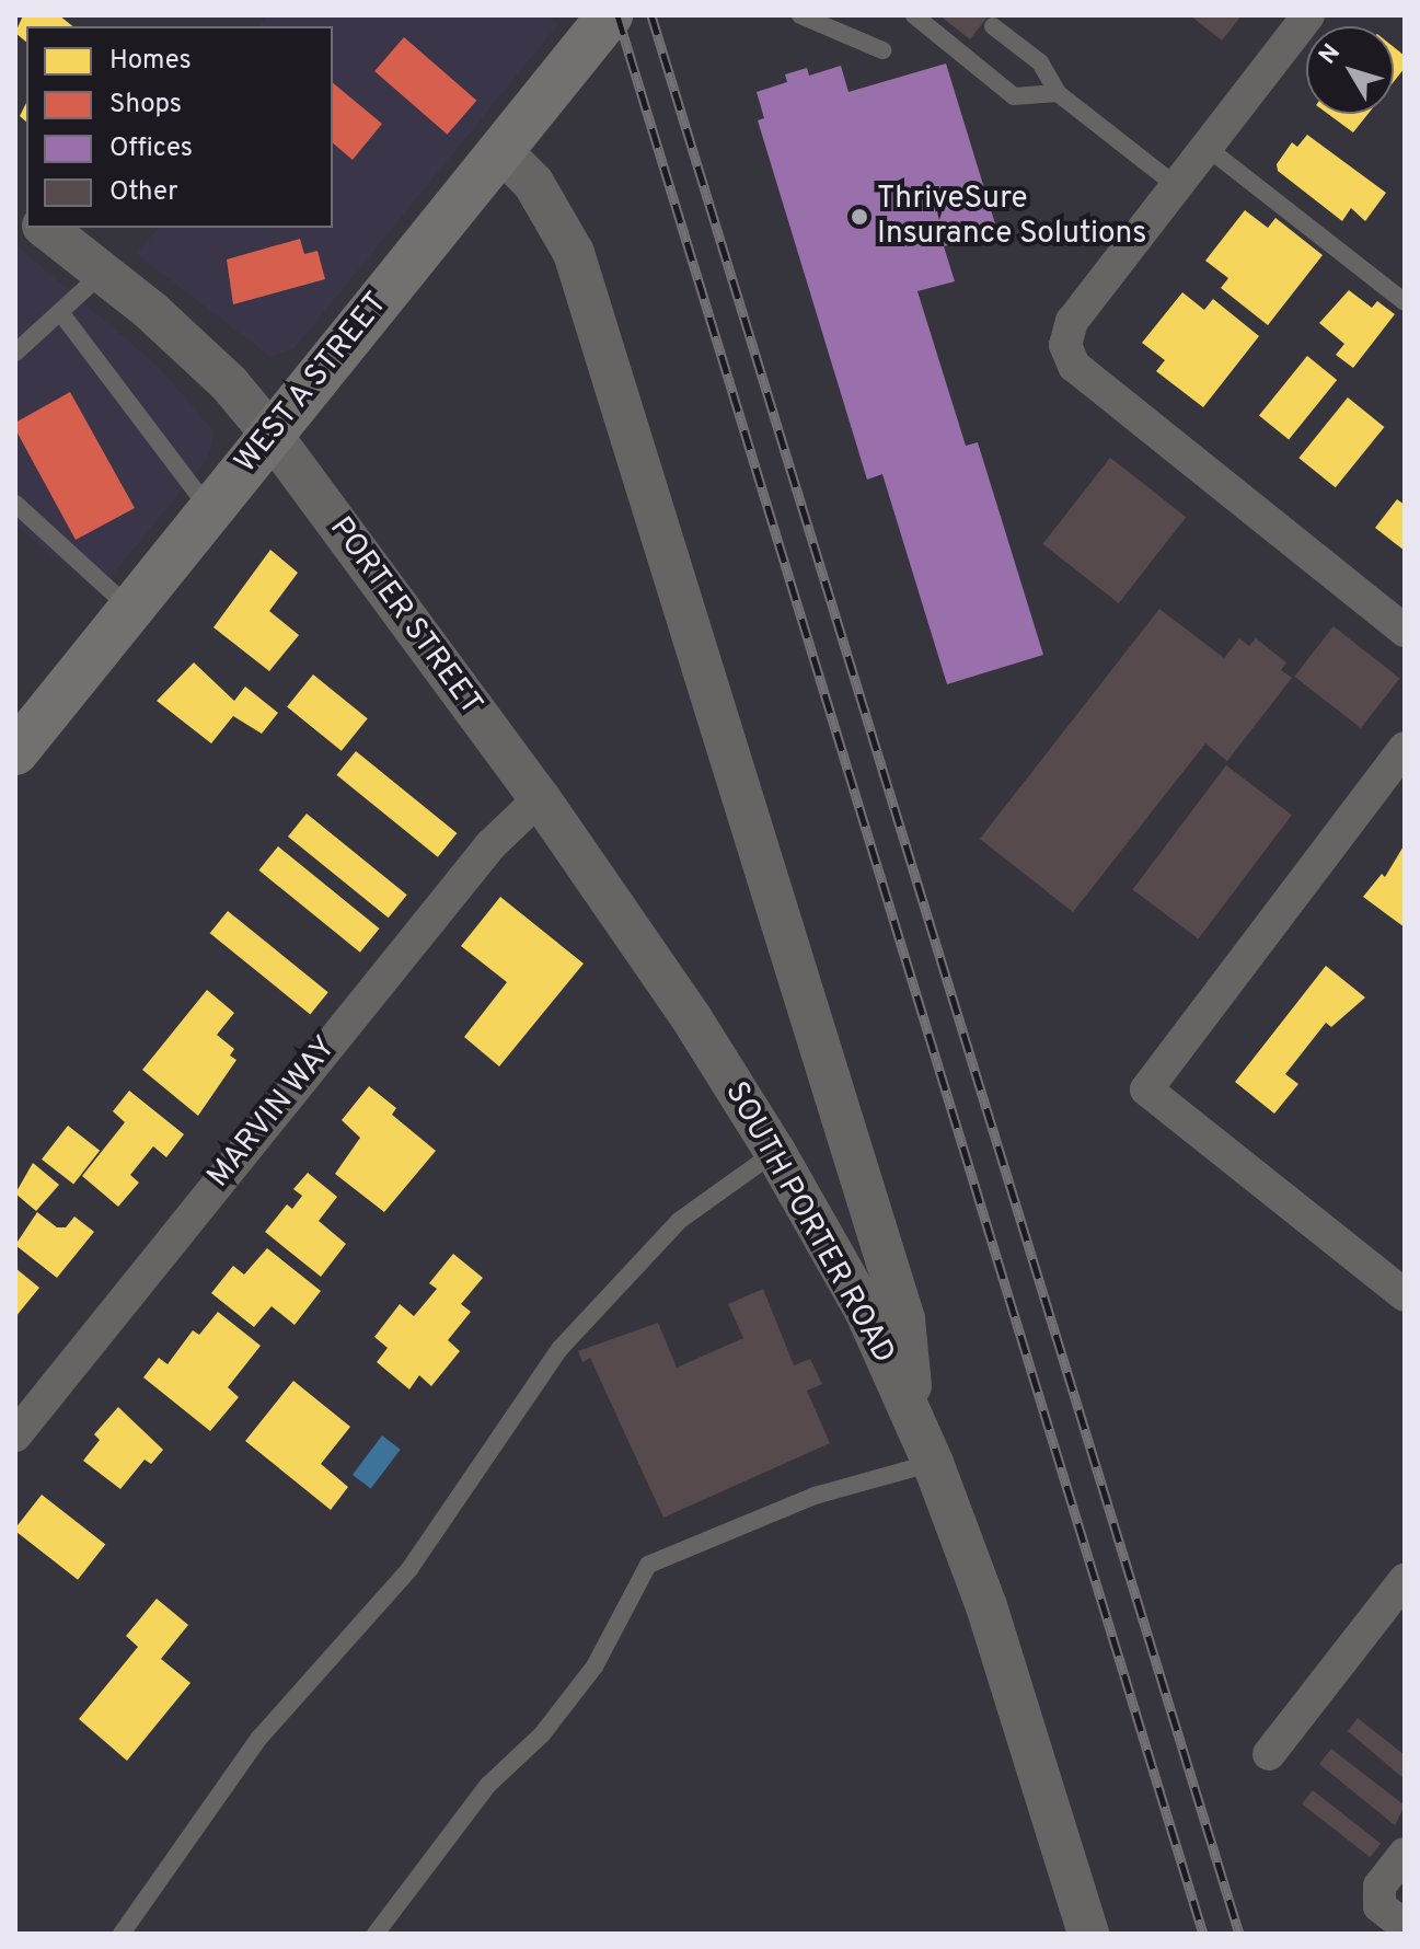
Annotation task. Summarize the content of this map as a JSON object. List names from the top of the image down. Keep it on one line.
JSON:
{"streets":{"main road":["WEST A STREET"],"street":["PORTER STREET","MARVIN WAY","SOUTH PORTER ROAD"]},"crossings":[["WEST A STREET","PORTER STREET"],["PORTER STREET","MARVIN WAY"],["PORTER STREET","SOUTH PORTER ROAD"],["MARVIN WAY","SOUTH PORTER ROAD"]],"places":["ThriveSure Insurance Solutions"],"legend":["Homes","Shops","Offices","Other"],"north":"top left"}
